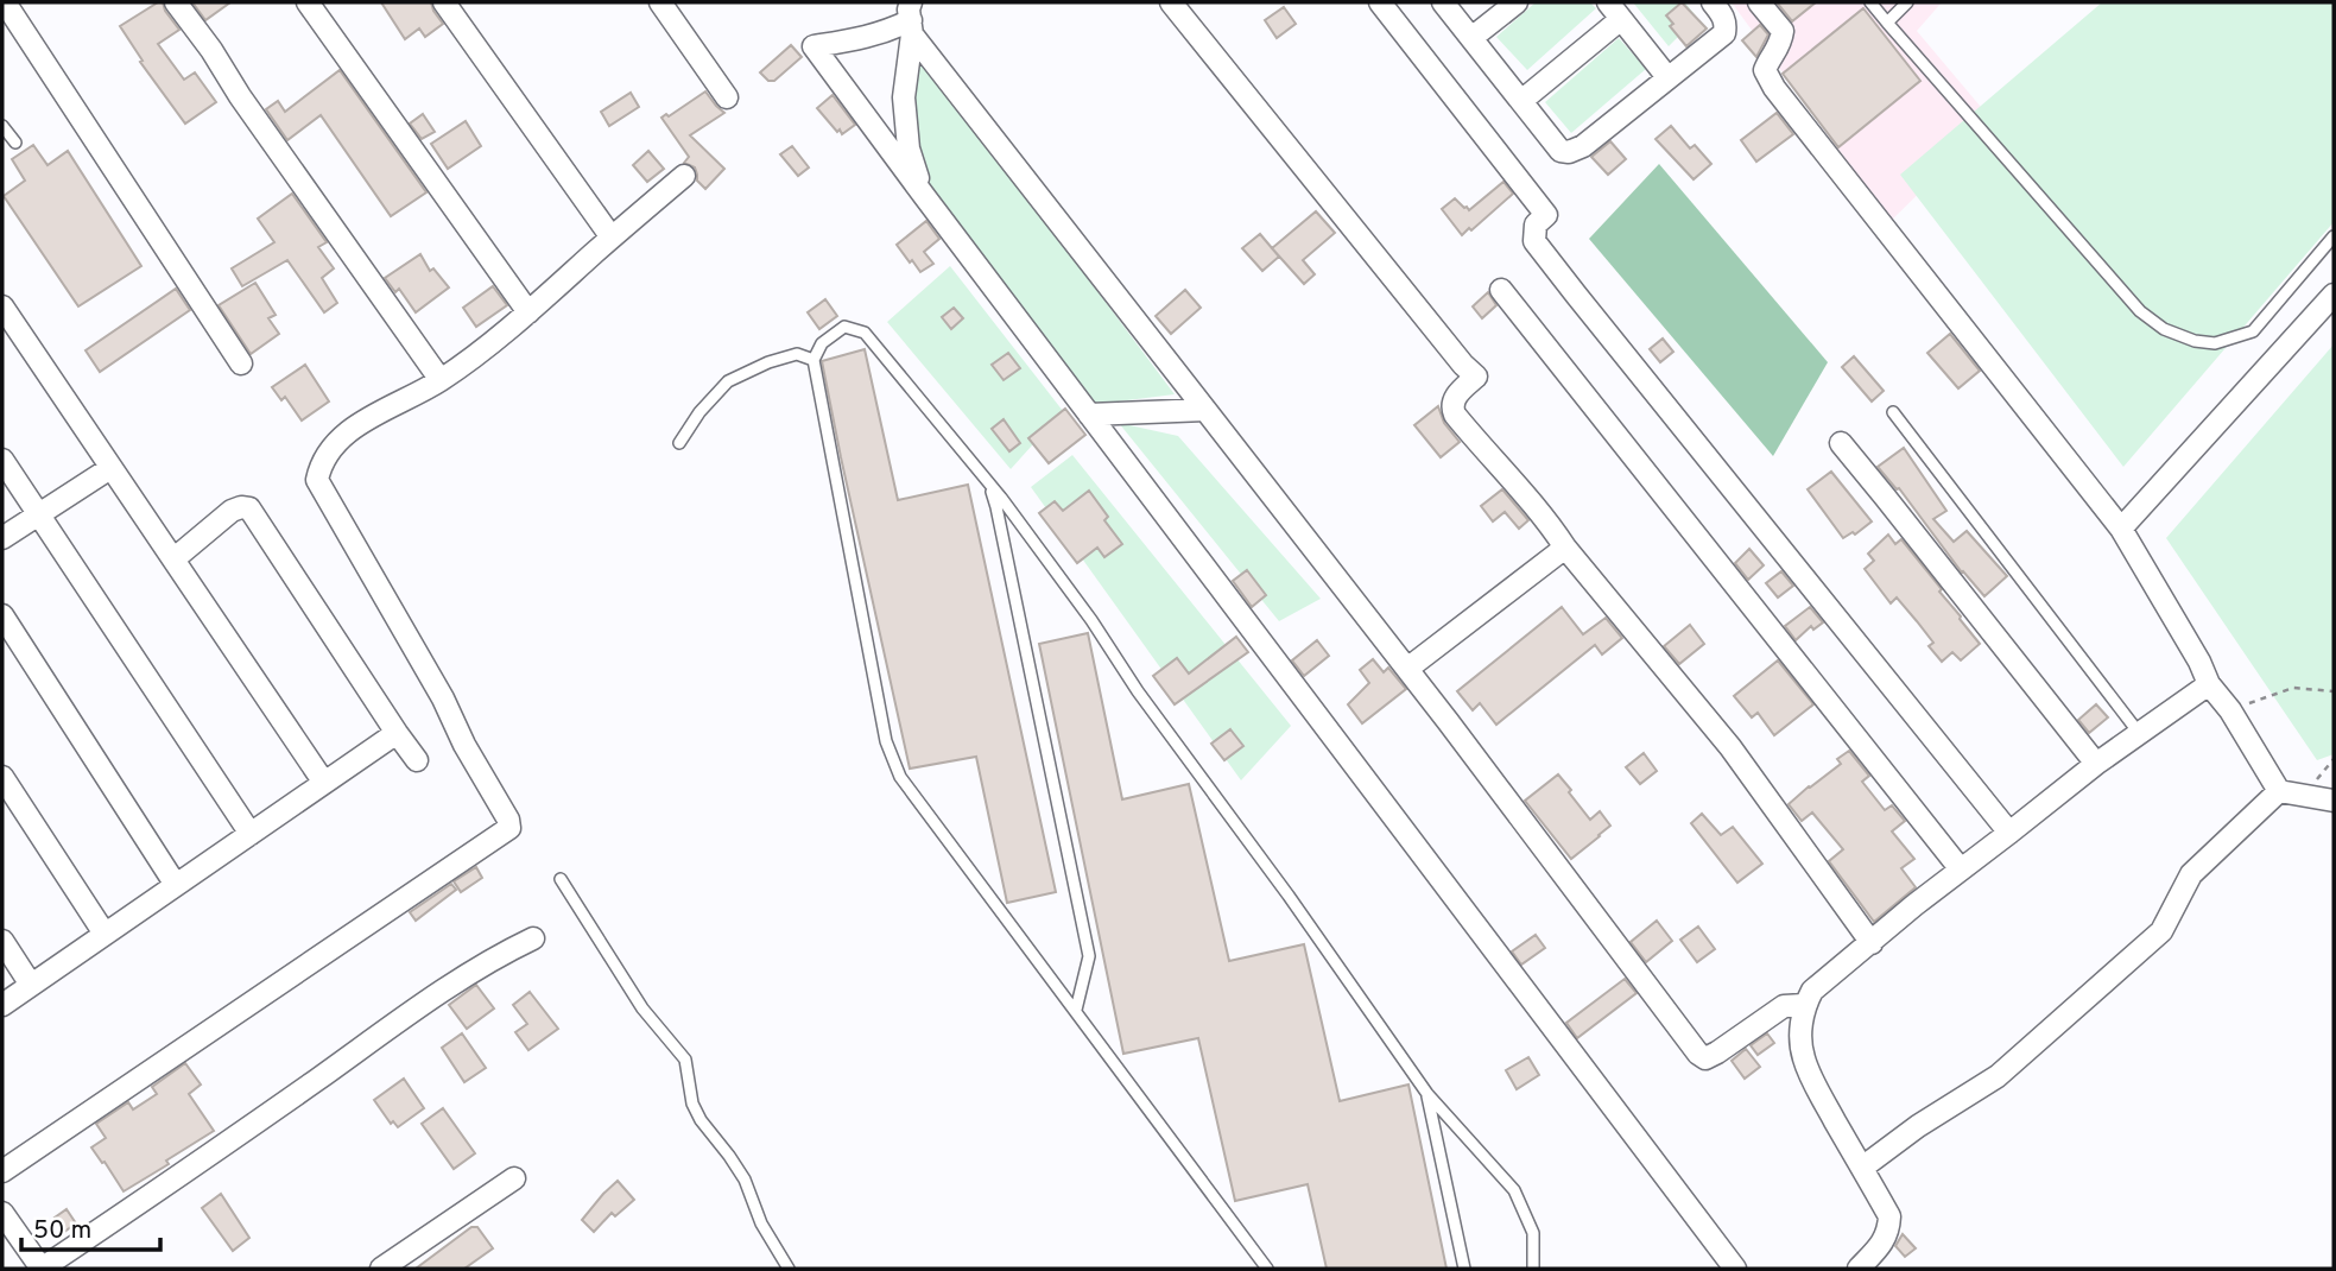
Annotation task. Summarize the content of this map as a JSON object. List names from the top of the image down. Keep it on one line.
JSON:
{"scale_bar":"50 m"}
